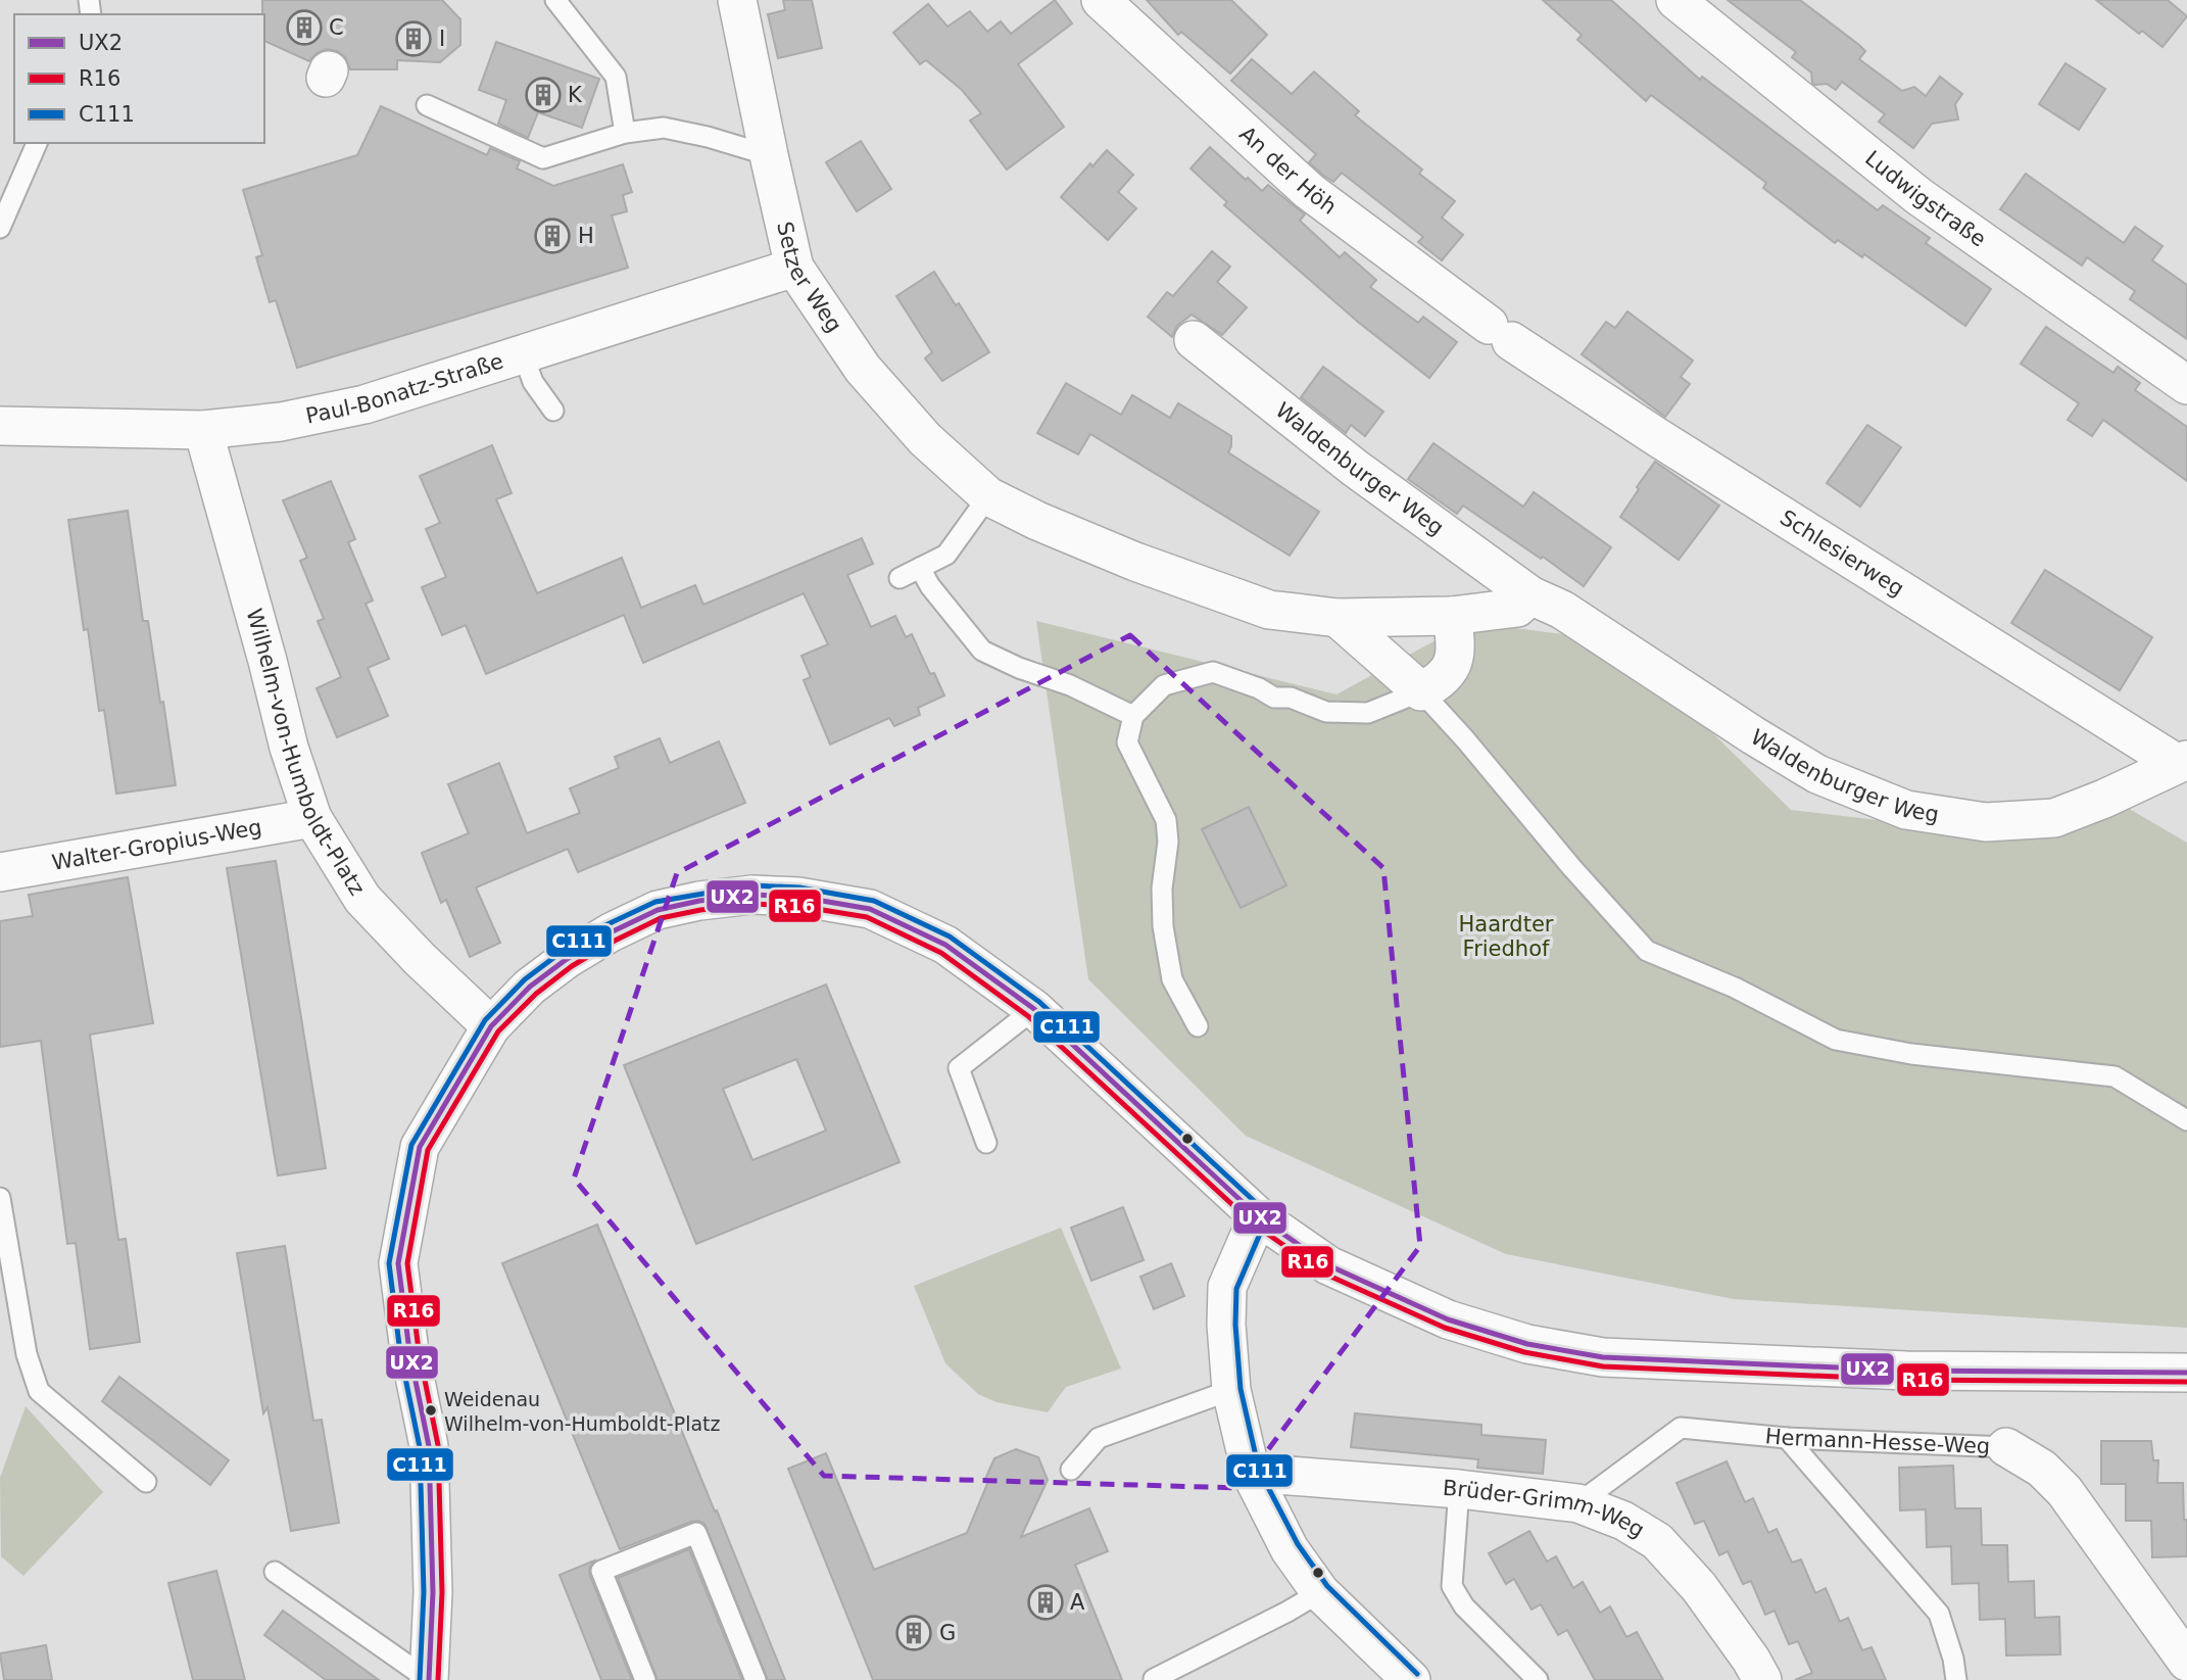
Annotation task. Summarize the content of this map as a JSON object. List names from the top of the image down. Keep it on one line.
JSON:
{"streets":{"street":["An der Höh","Ludwigstraße","Setzer Weg","Paul-Bonatz-Straße","Waldenburger Weg","Schlesierweg","Wilhelm-von-Humboldt-Platz","Walter-Gropius-Weg","Hermann-Hesse-Weg","Brüder-Grimm-Weg"]},"crossings":[["An der Höh","Schlesierweg"],["Setzer Weg","Paul-Bonatz-Straße"],["Paul-Bonatz-Straße","Wilhelm-von-Humboldt-Platz"],["Waldenburger Weg","Schlesierweg"],["Wilhelm-von-Humboldt-Platz","Walter-Gropius-Weg"],["Hermann-Hesse-Weg","Brüder-Grimm-Weg"]],"parks":["Haardter Friedhof"],"places":{"building":["C","I","K","H","A","G"],"other":["Weidenau Wilhelm-von-Humboldt-Platz"]},"lines":["transit line C111","transit line UX2","transit line R16"],"legend":["UX2","R16","C111"]}
